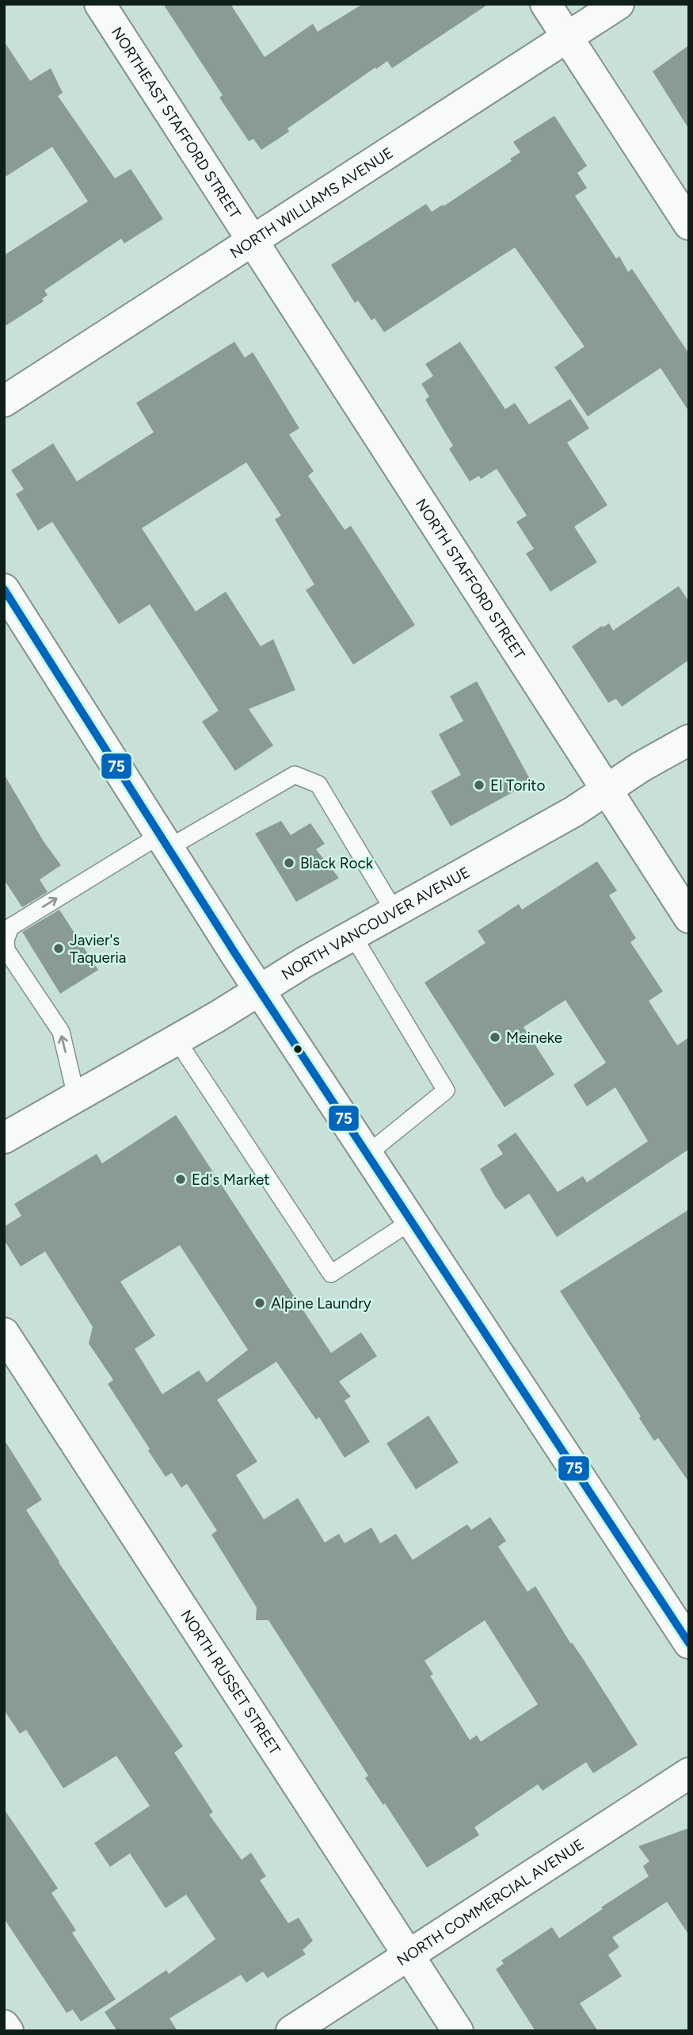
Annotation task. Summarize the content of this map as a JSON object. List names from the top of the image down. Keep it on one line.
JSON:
{"streets":{"street":["NORTHEAST STAFFORD STREET","NORTH WILLIAMS AVENUE","NORTH STAFFORD STREET","NORTH VANCOUVER AVENUE","NORTH RUSSET STREET","NORTH COMMERCIAL AVENUE"]},"crossings":[["NORTHEAST STAFFORD STREET","NORTH WILLIAMS AVENUE"],["NORTHEAST STAFFORD STREET","NORTH STAFFORD STREET"],["NORTH WILLIAMS AVENUE","NORTH STAFFORD STREET"],["NORTH STAFFORD STREET","NORTH VANCOUVER AVENUE"],["NORTH RUSSET STREET","NORTH COMMERCIAL AVENUE"]],"places":["El Torito","Black Rock","Javier's Taqueria","Meineke","Ed's Market","Alpine Laundry"],"lines":["transit line 75"]}
